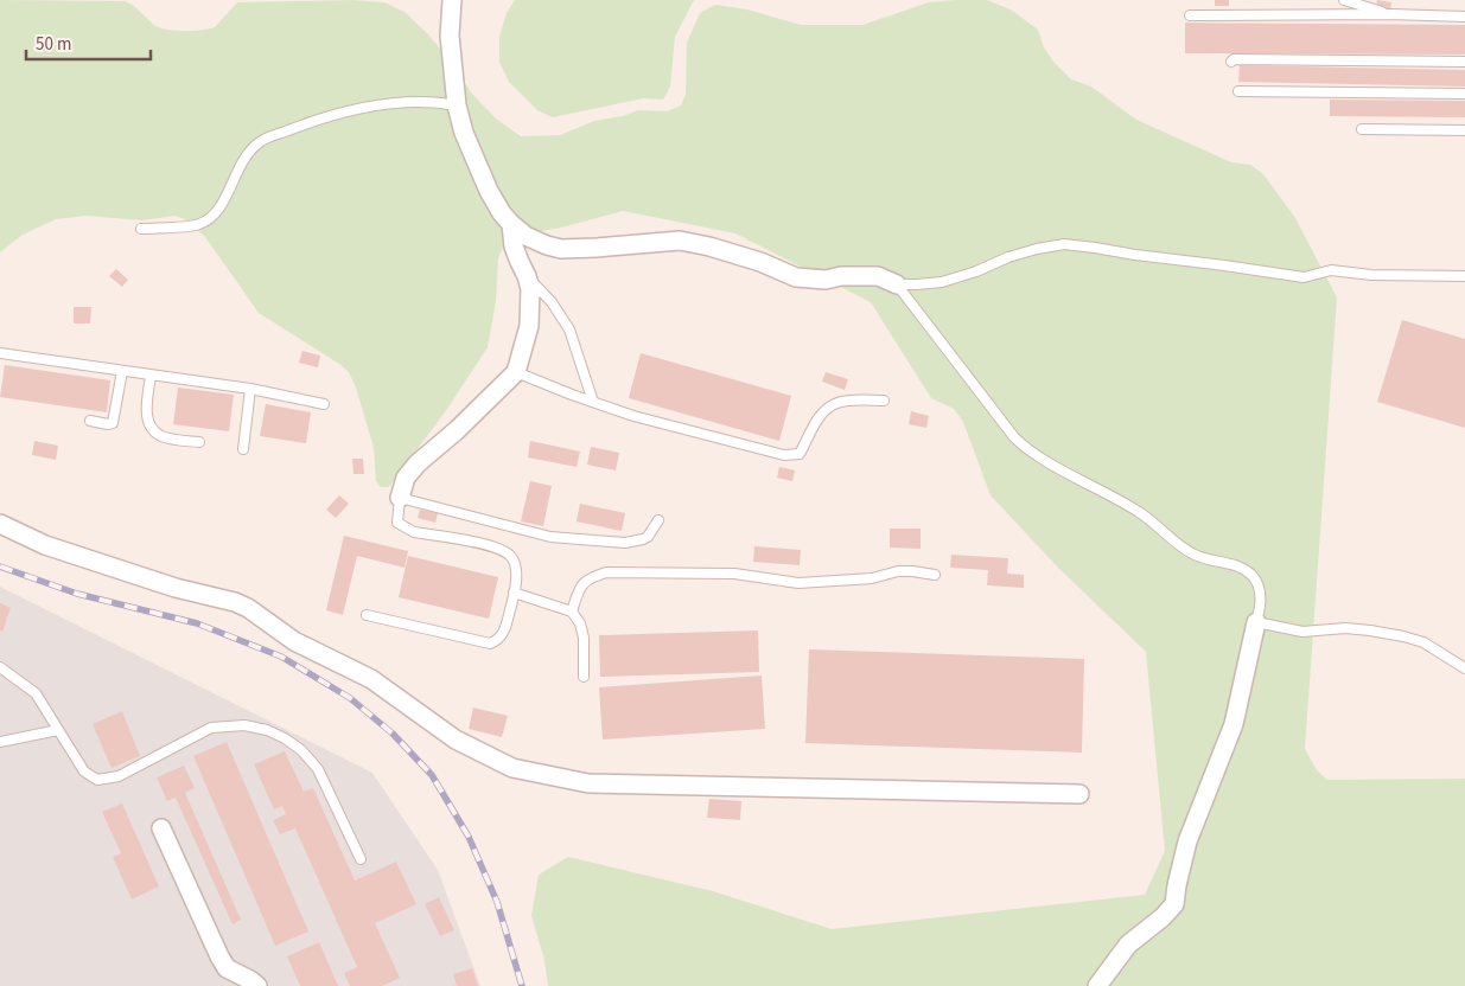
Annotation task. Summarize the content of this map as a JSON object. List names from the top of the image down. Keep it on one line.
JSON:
{"scale_bar":"50 m"}
